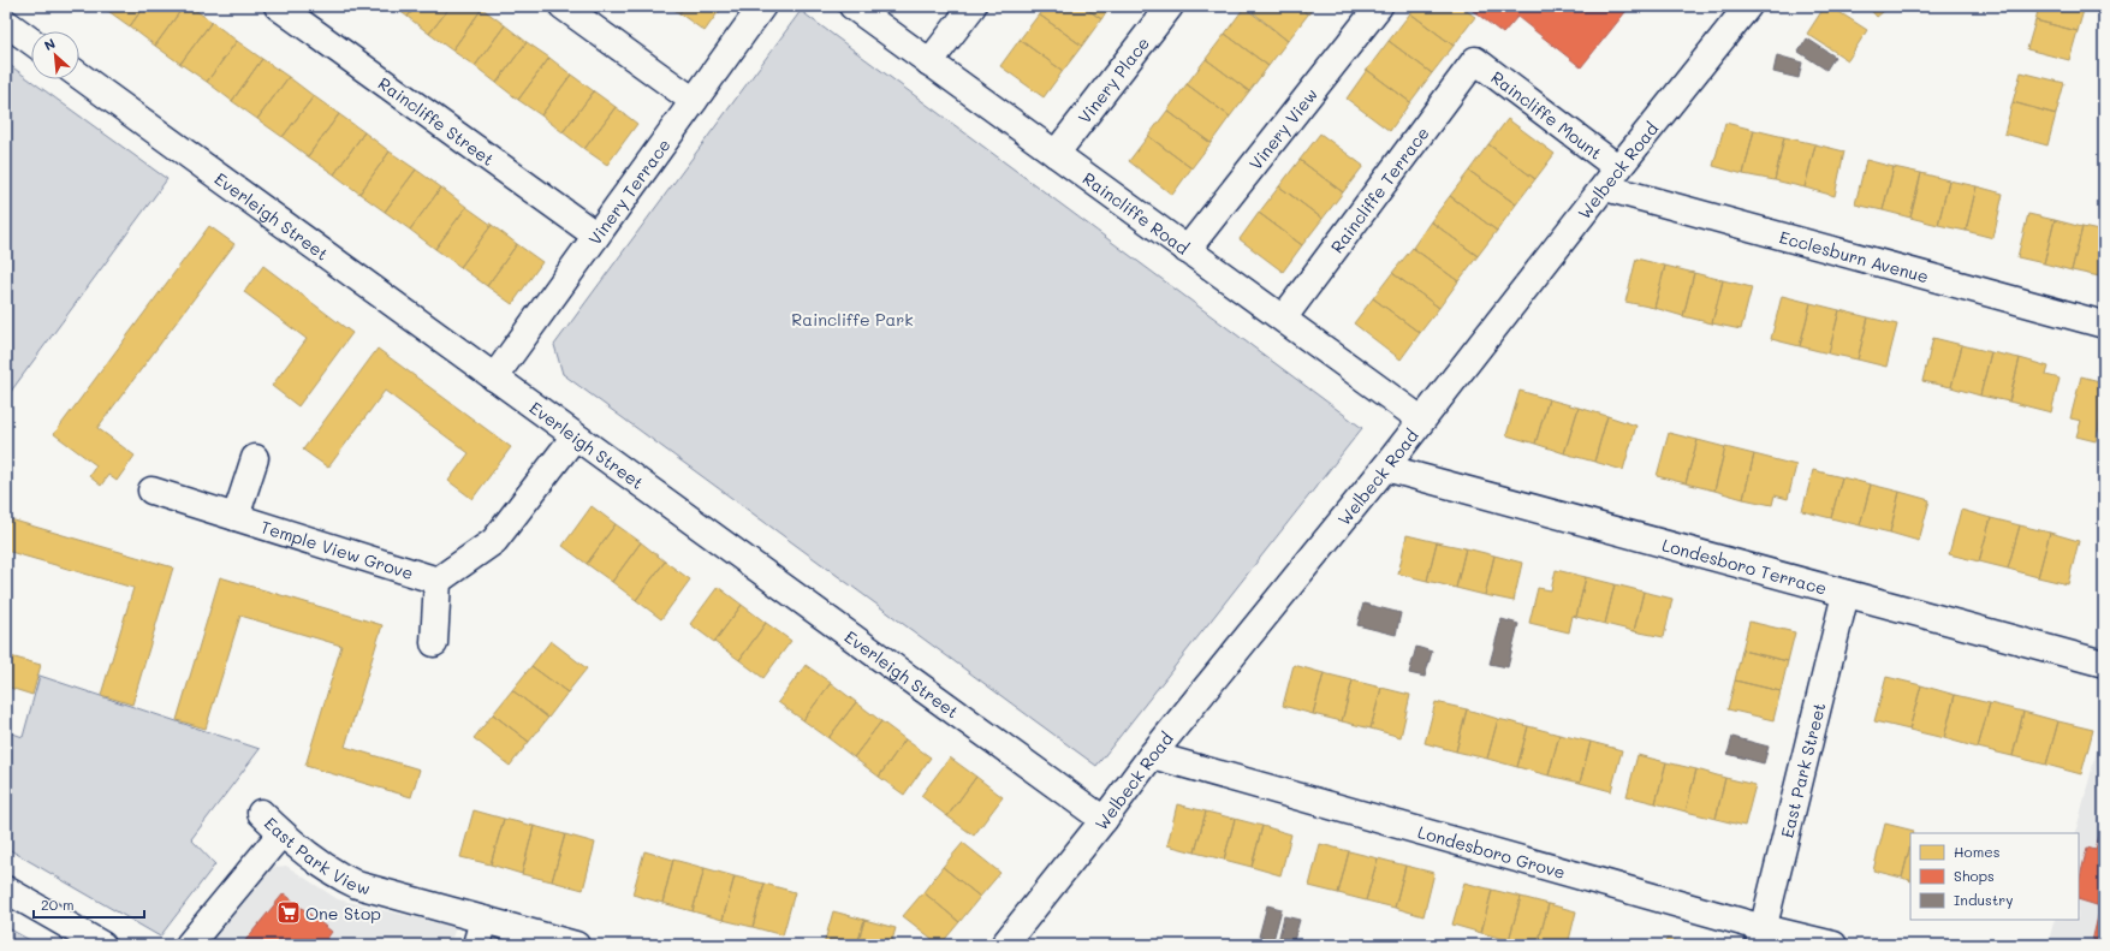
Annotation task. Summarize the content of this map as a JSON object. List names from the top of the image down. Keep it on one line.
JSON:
{"streets":{"street":["Vinery Place","Raincliffe Mount","Raincliffe Street","Vinery View","Welbeck Road","Raincliffe Terrace","Vinery Terrace","Raincliffe Road","Everleigh Street","Ecclesburn Avenue","Temple View Grove","Londesboro Terrace","East Park Street","Londesboro Grove","East Park View"]},"crossings":[["Vinery Place","Raincliffe Road"],["Raincliffe Mount","Welbeck Road"],["Raincliffe Mount","Raincliffe Terrace"],["Raincliffe Mount","Ecclesburn Avenue"],["Raincliffe Street","Vinery Terrace"],["Vinery View","Raincliffe Road"],["Welbeck Road","Raincliffe Road"],["Welbeck Road","Everleigh Street"],["Welbeck Road","Ecclesburn Avenue"],["Welbeck Road","Londesboro Terrace"],["Welbeck Road","Londesboro Grove"],["Raincliffe Terrace","Raincliffe Road"],["Vinery Terrace","Everleigh Street"],["Londesboro Terrace","East Park Street"],["East Park Street","Londesboro Grove"]],"parks":["Raincliffe Park"],"places":{"supermarket":["One Stop"]},"legend":["Homes","Shops","Industry"],"scale_bar":"20 m","north":"top left"}
